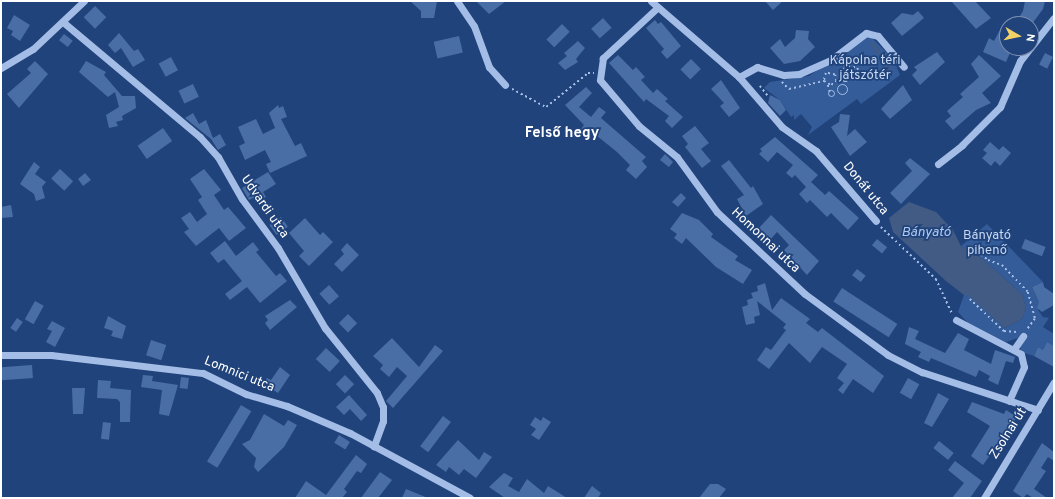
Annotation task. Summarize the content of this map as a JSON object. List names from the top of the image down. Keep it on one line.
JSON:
{"streets":{"street":["Donát utca","Udvardi utca","Homonnai utca","Lomnici utca","Zsolnai út"]},"crossings":[["Udvardi utca","Lomnici utca"],["Homonnai utca","Zsolnai út"]],"districts":["Felső hegy"],"water":["Bányató"],"parks":["Kápolna téri játszótér","Bányató pihenő"],"north":"right"}
